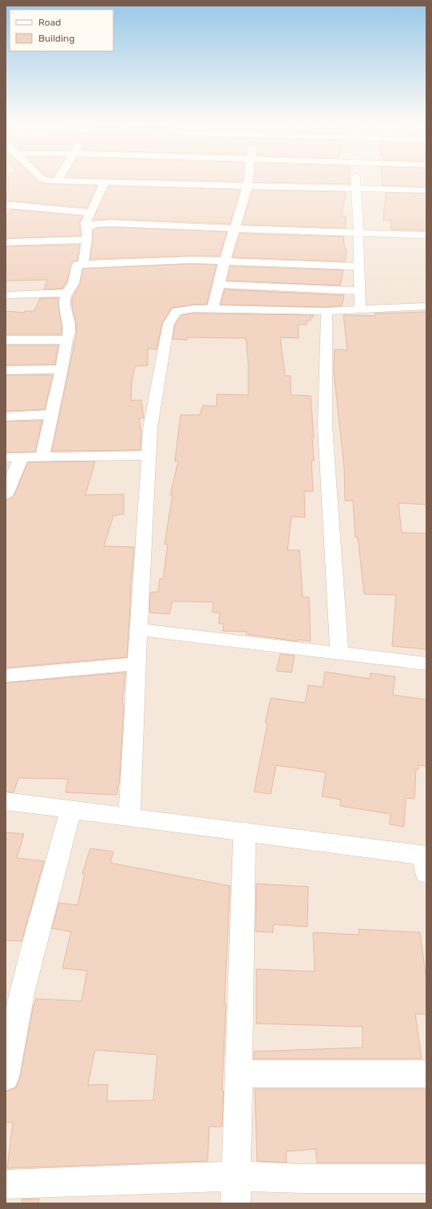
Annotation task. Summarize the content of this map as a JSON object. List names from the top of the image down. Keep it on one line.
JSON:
{"legend":["Road","Building"]}
